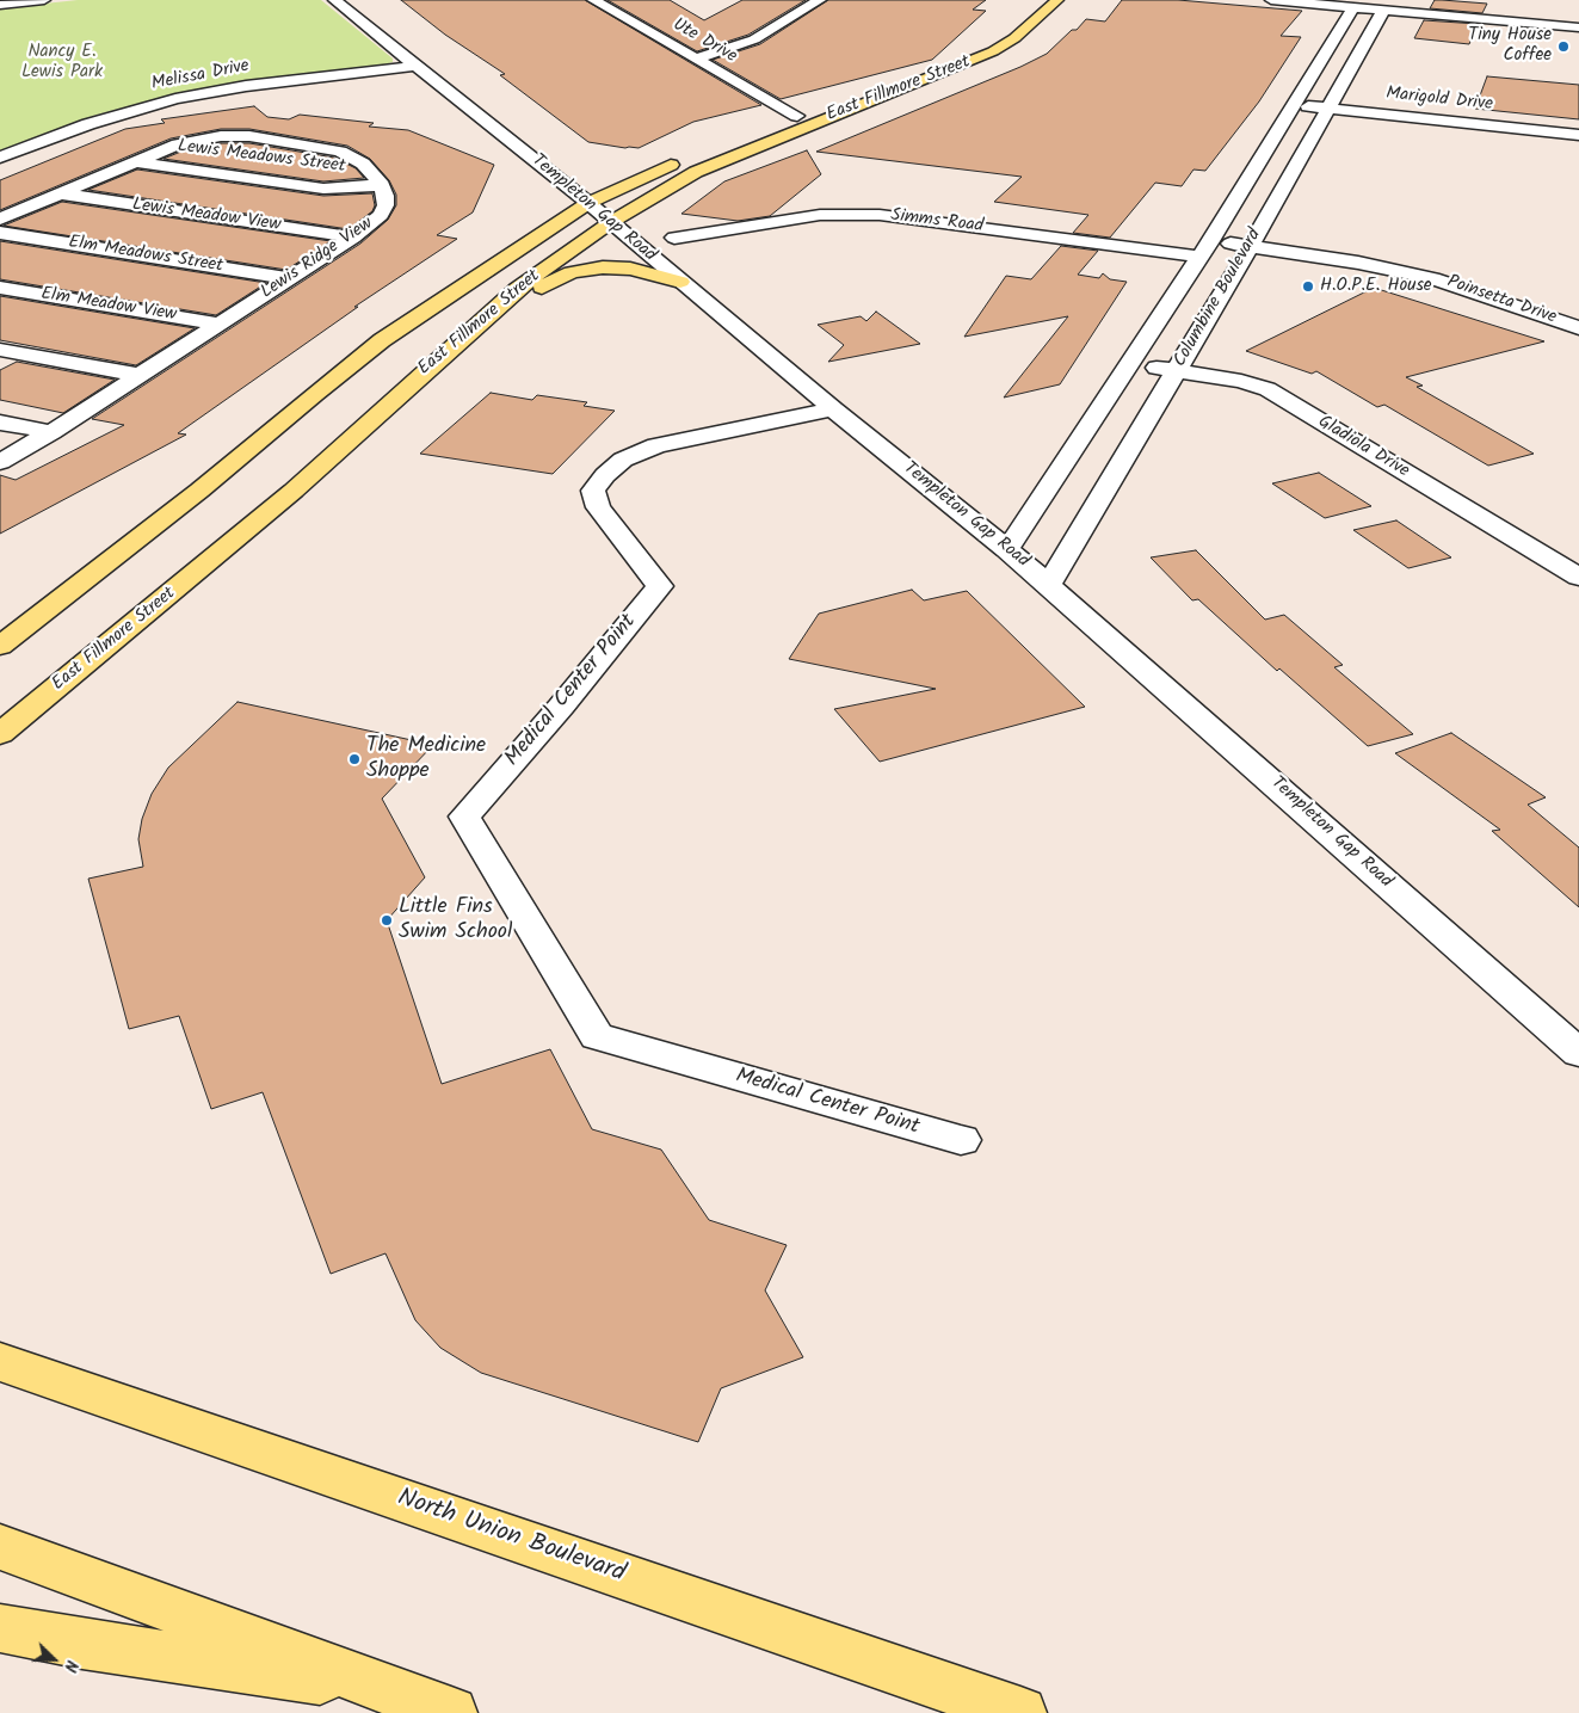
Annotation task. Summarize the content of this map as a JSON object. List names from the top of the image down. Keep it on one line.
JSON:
{"streets":{"main road":["East Fillmore Street","North Union Boulevard"],"street":["Ute Drive","Melissa Drive","Marigold Drive","Lewis Meadows Street","Templeton Gap Road","Lewis Meadow View","Simms Road","Elm Meadows Street","Lewis Ridge View","Columbine Boulevard","Poinsetta Drive","Elm Meadow View","Gladiola Drive","Medical Center Point"]},"crossings":[["Ute Drive","East Fillmore Street"],["Melissa Drive","Templeton Gap Road"],["East Fillmore Street","Templeton Gap Road"],["Marigold Drive","Columbine Boulevard"],["Lewis Meadows Street","Lewis Ridge View"],["Templeton Gap Road","Columbine Boulevard"],["Templeton Gap Road","Medical Center Point"],["Lewis Meadow View","Lewis Ridge View"],["Simms Road","Columbine Boulevard"],["Elm Meadows Street","Lewis Ridge View"],["Lewis Ridge View","Elm Meadow View"],["Columbine Boulevard","Poinsetta Drive"],["Columbine Boulevard","Gladiola Drive"]],"parks":["Nancy E. Lewis Park"],"places":["Tiny House Coffee","H.O.P.E. House","The Medicine Shoppe","Little Fins Swim School"],"north":"right"}
